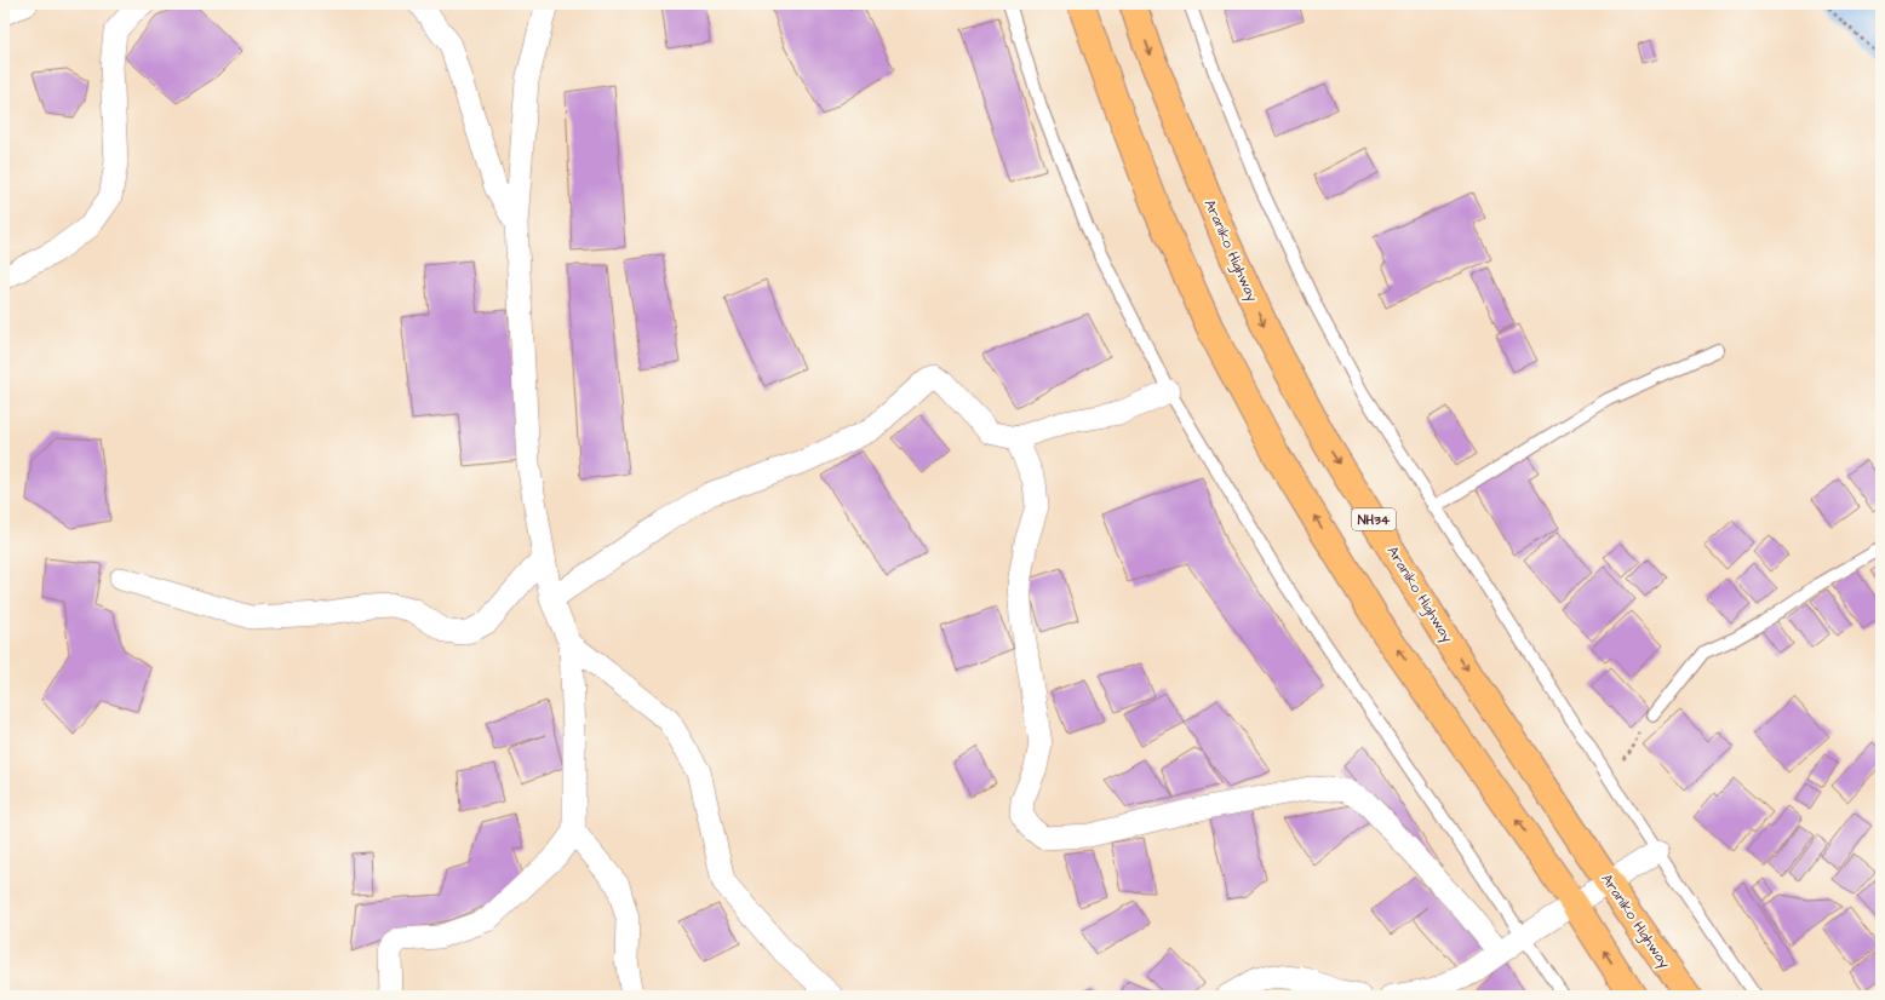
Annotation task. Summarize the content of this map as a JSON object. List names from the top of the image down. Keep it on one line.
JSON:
{"streets":{"highway":["Araniko Highway","NH34"]}}
